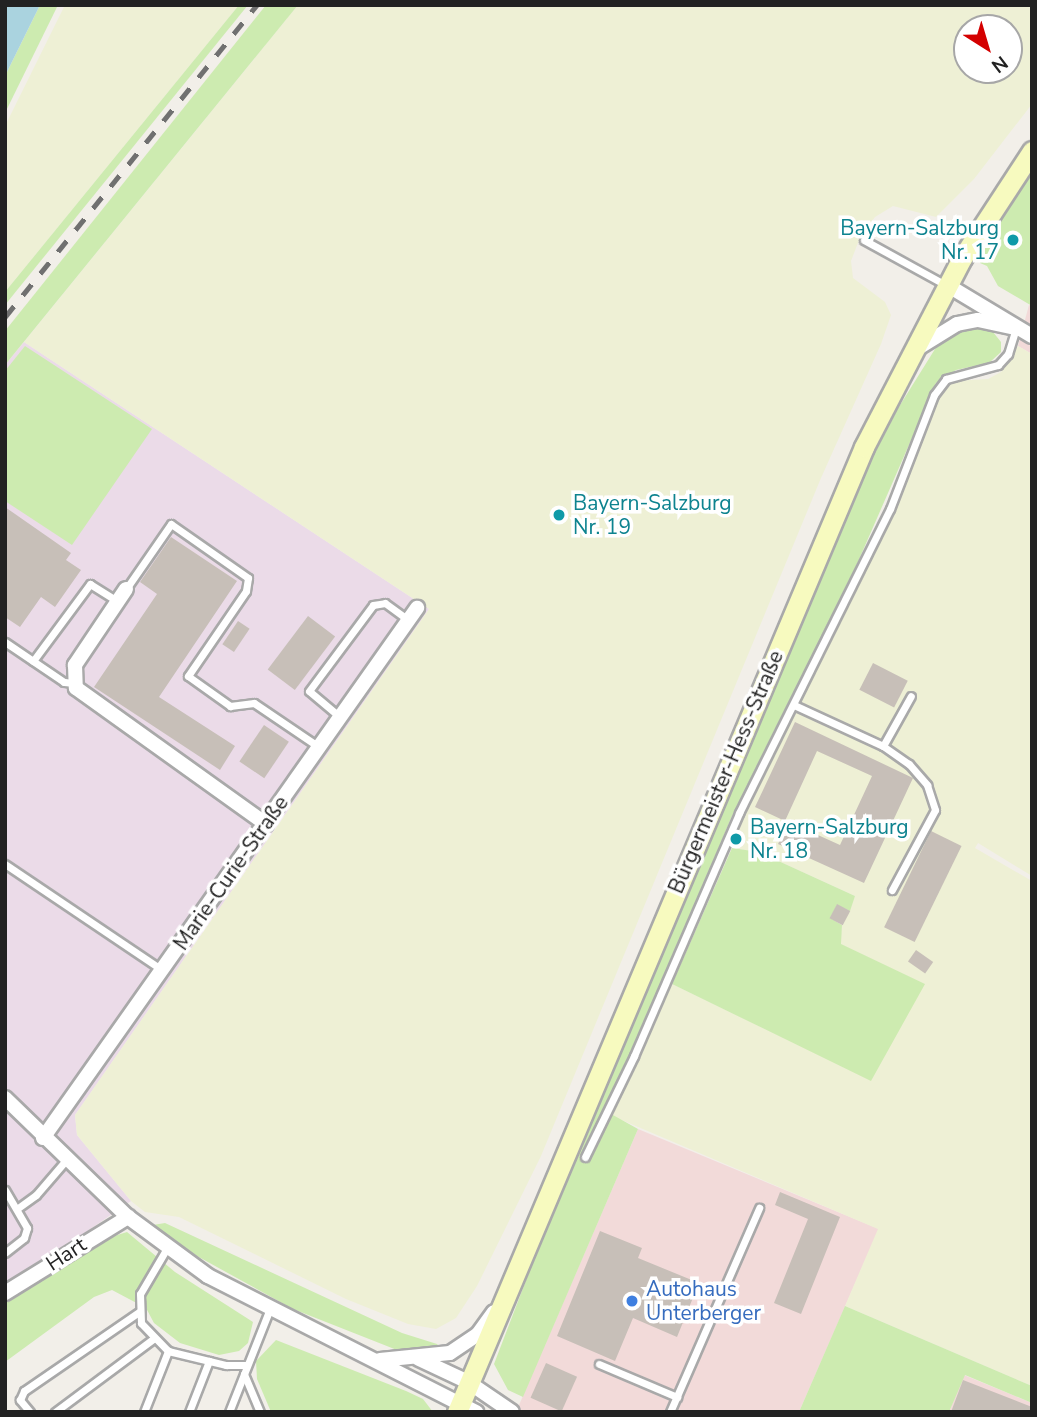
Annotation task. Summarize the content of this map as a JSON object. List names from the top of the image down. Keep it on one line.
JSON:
{"streets":{"main road":["Bürgermeister-Hess-Straße"],"street":["Marie-Curie-Straße","Hart"]},"places":["Bayern-Salzburg Nr. 17","Bayern-Salzburg Nr. 19","Bayern-Salzburg Nr. 18","Autohaus Unterberger"],"north":"bottom right"}
